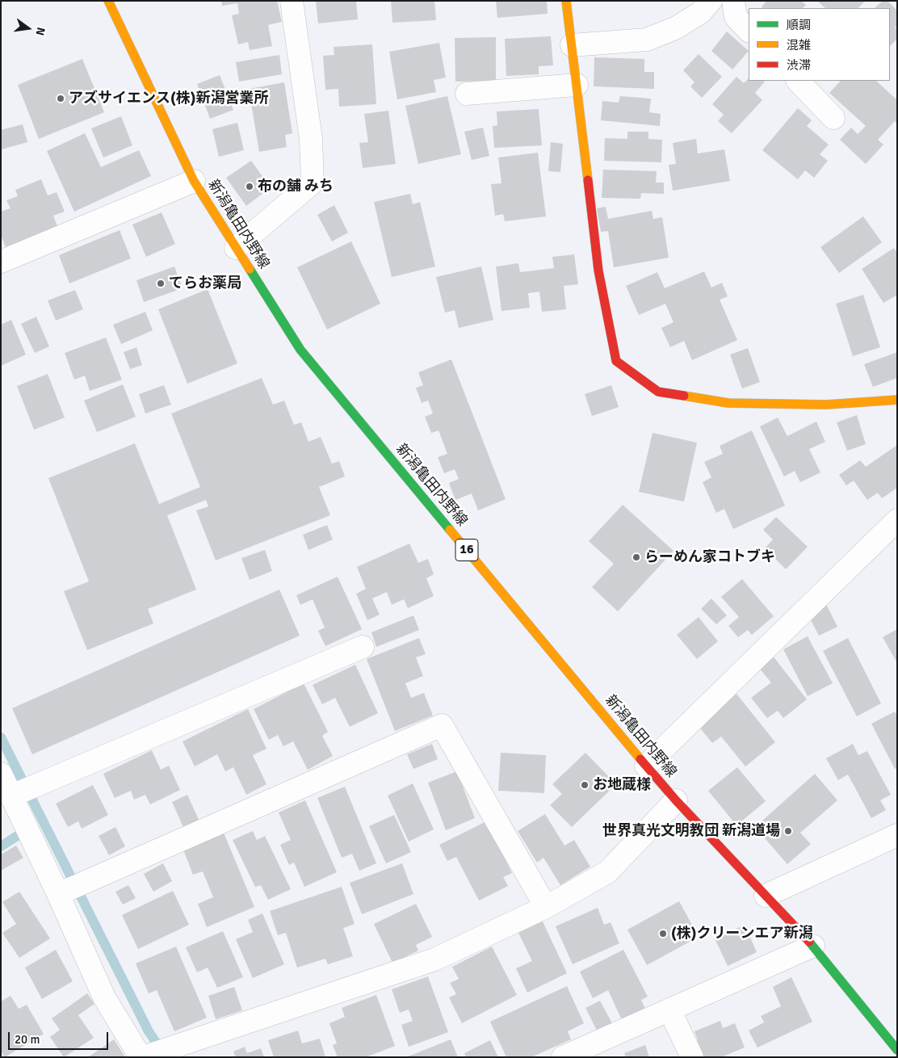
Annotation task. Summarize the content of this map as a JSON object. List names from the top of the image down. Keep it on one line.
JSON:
{"streets":{"main road":["新潟亀田内野線","16"]},"places":["アズサイエンス(株)新潟営業所","布の舗 みち","てらお薬局","らーめん家コトブキ","お地蔵様","世界真光文明教団 新潟道場","(株)クリーンエア新潟"],"legend":["順調","混雑","渋滞"],"scale_bar":"20 m","north":"right"}
